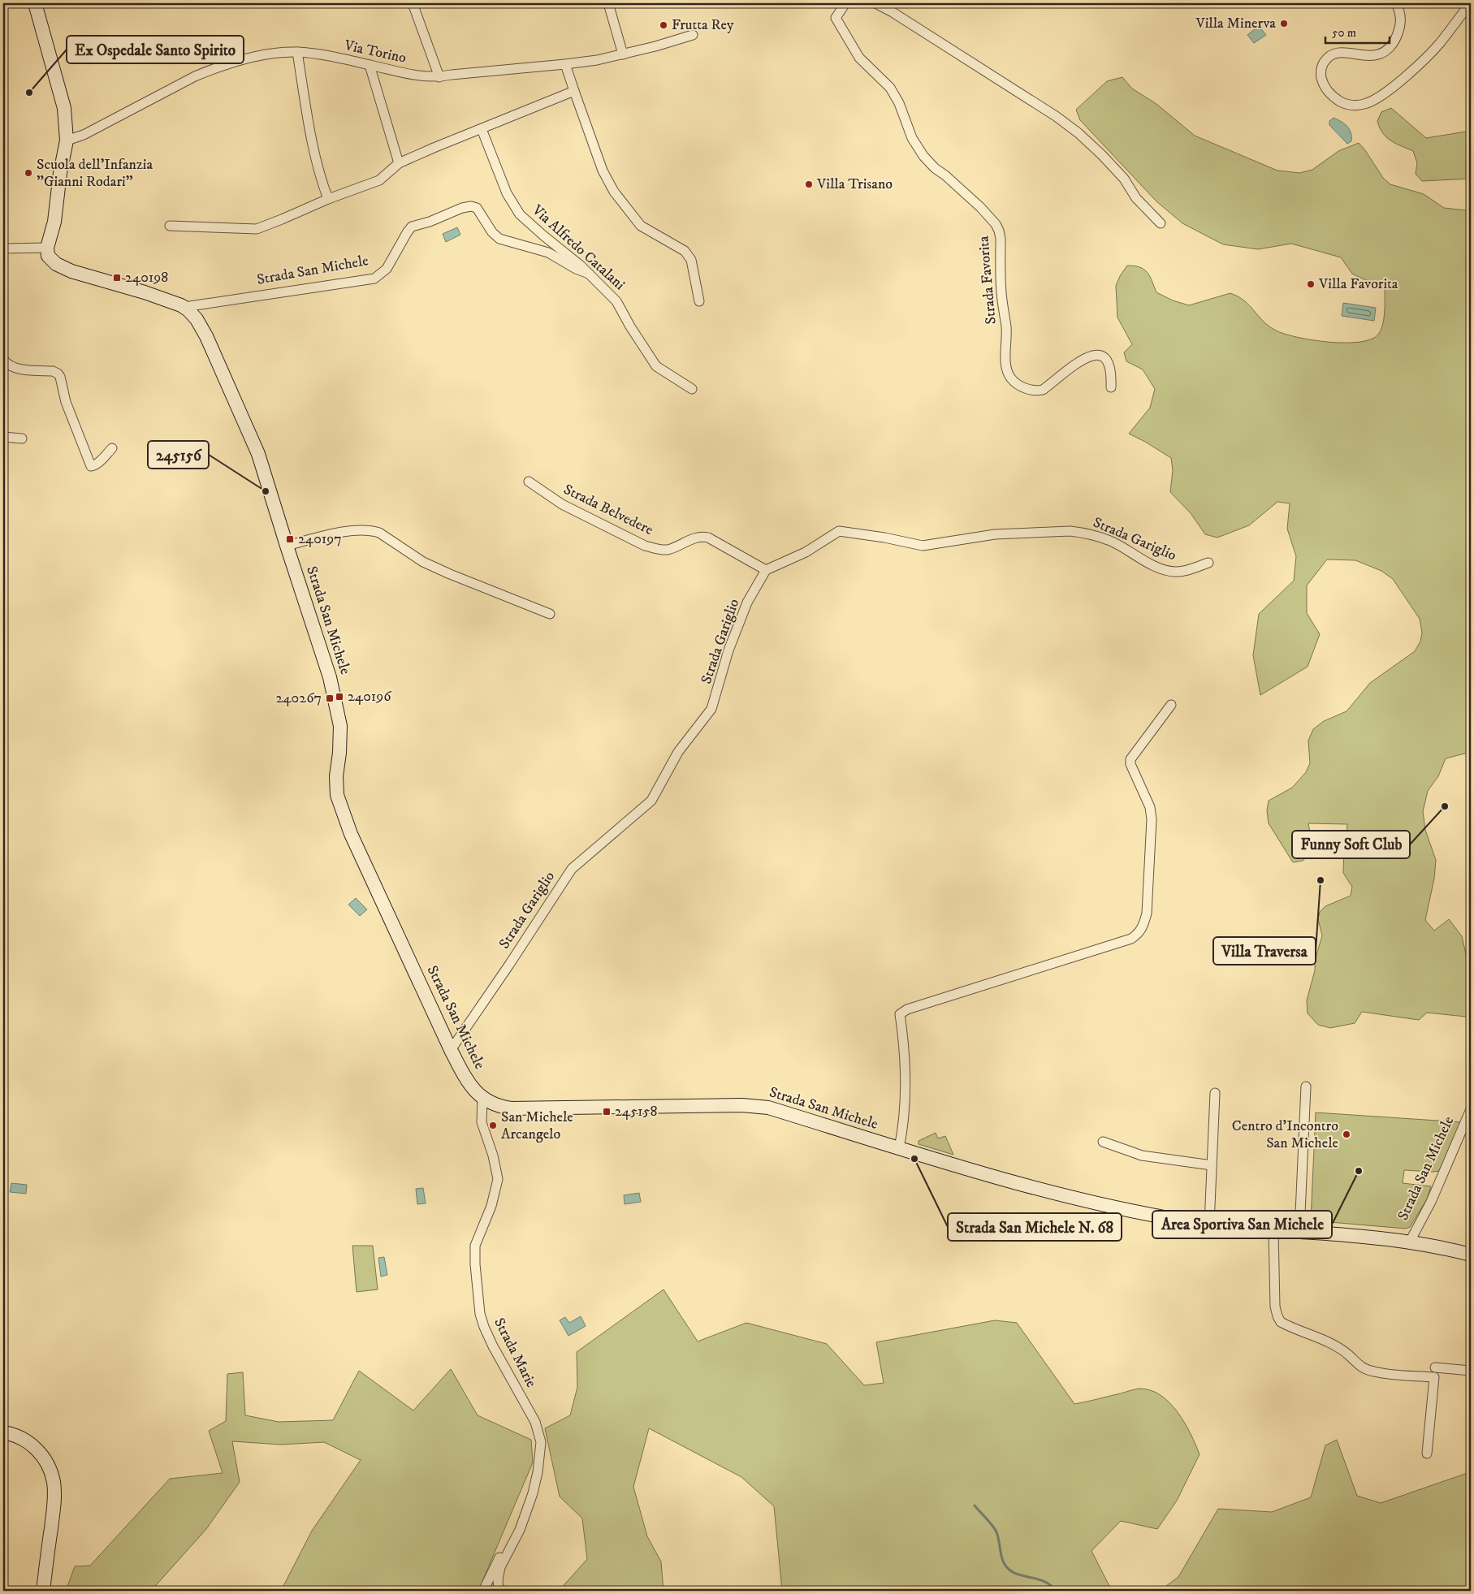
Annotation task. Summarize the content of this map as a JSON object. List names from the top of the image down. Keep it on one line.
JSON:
{"streets":{"street":["Via Torino","Via Alfredo Catalani","Strada San Michele","Strada Favorita","Strada Belvedere","Strada Gariglio","Strada Marie"]},"crossings":[["Via Alfredo Catalani","Strada San Michele"],["Strada San Michele","Strada Gariglio"],["Strada San Michele","Strada Marie"],["Strada Belvedere","Strada Gariglio"]],"places":{"other":["Villa Minerva","Frutta Rey","Ex Ospedale Santo Spirito","Scuola dell'Infanzia \"Gianni Rodari\"","Villa Trisano","Villa Favorita","245156","Funny Soft Club","Villa Traversa","San Michele Arcangelo","Centro d'Incontro San Michele","Strada San Michele N. 68","Area Sportiva San Michele"],"transit":["240198","240197","240196","240267","245158"]},"scale_bar":"50 m"}
